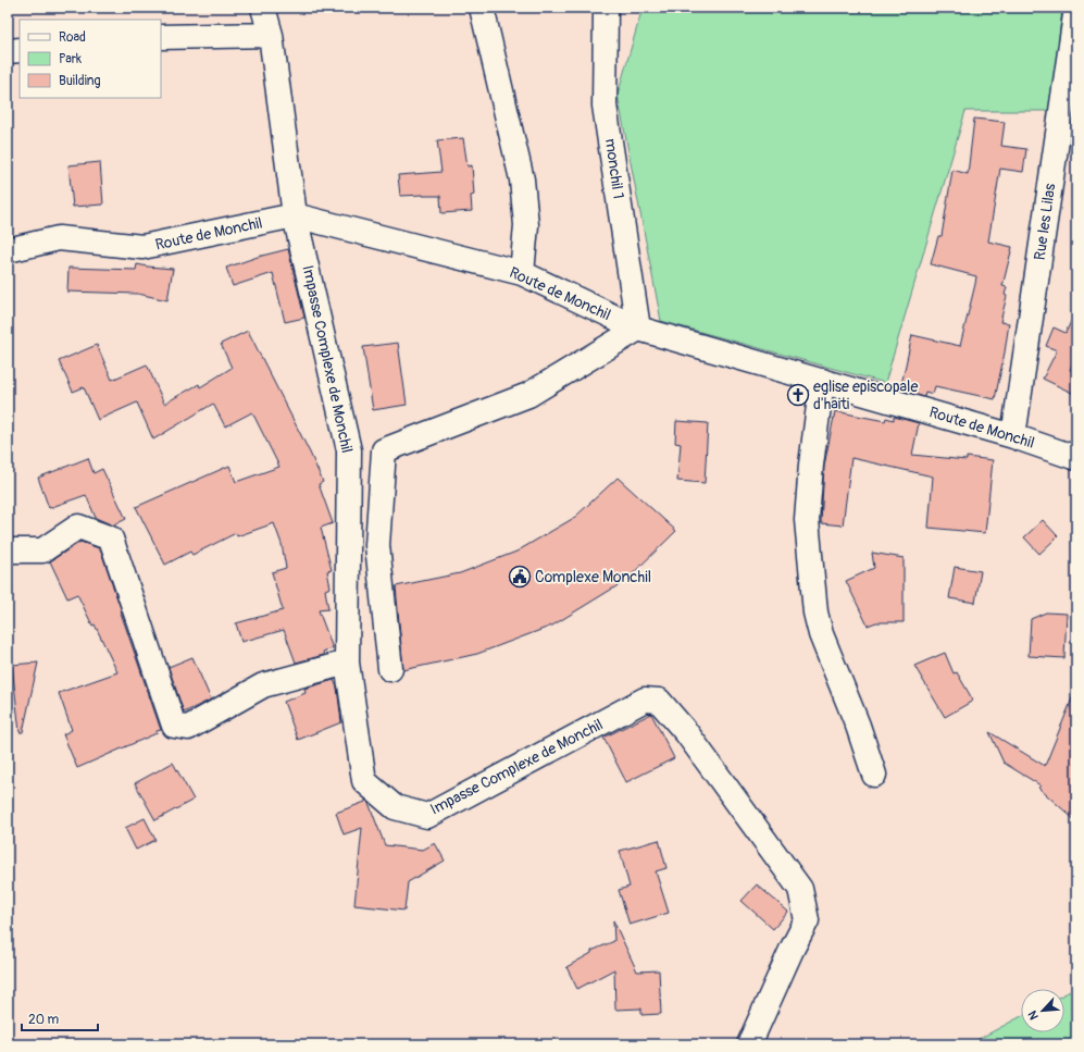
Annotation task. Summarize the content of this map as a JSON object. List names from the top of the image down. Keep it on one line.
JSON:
{"streets":{"street":["monchil 1","Rue les Lilas","Route de Monchil","Impasse Complexe de Monchil"]},"crossings":[["monchil 1","Route de Monchil"],["Rue les Lilas","Route de Monchil"],["Route de Monchil","Impasse Complexe de Monchil"]],"places":{"church":["eglise episcopale d'haiti"],"public building":["Complexe Monchil"]},"legend":["Road","Park","Building"],"scale_bar":"20 m","north":"bottom left"}
